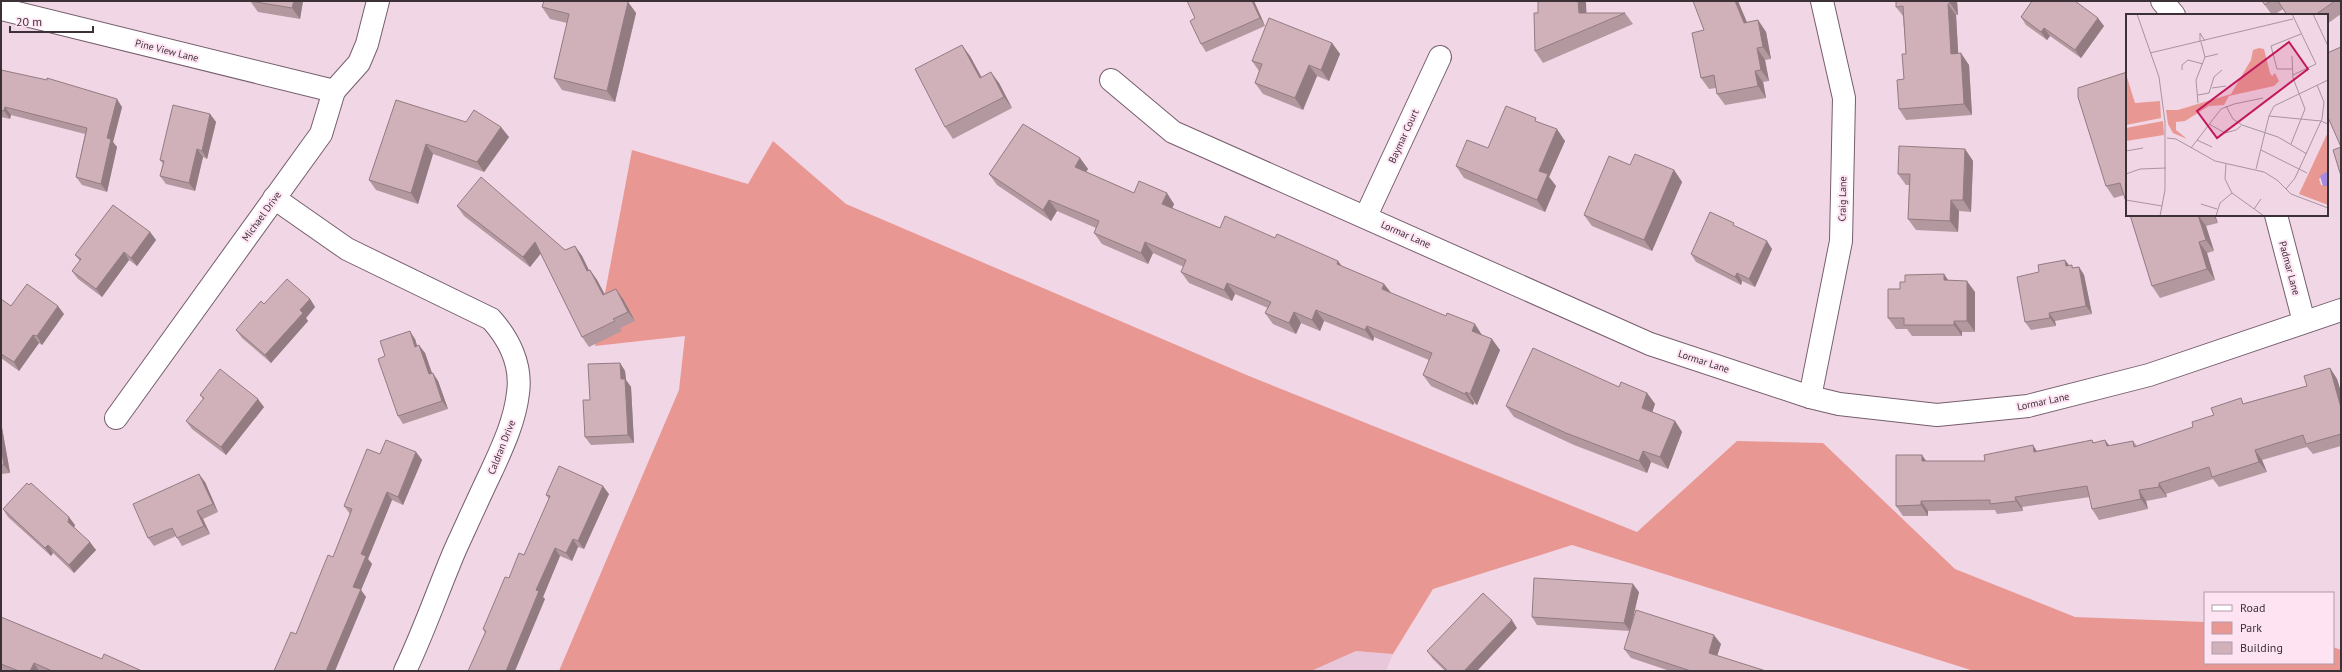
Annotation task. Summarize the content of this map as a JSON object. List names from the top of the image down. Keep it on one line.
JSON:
{"streets":{"street":["Pine View Lane","Baymar Court","Craig Lane","Michael Drive","Lormar Lane","Padmar Lane","Caldran Drive"]},"crossings":[["Pine View Lane","Michael Drive"],["Baymar Court","Lormar Lane"],["Craig Lane","Lormar Lane"],["Michael Drive","Caldran Drive"],["Lormar Lane","Padmar Lane"]],"legend":["Road","Park","Building"],"scale_bar":"20 m"}
